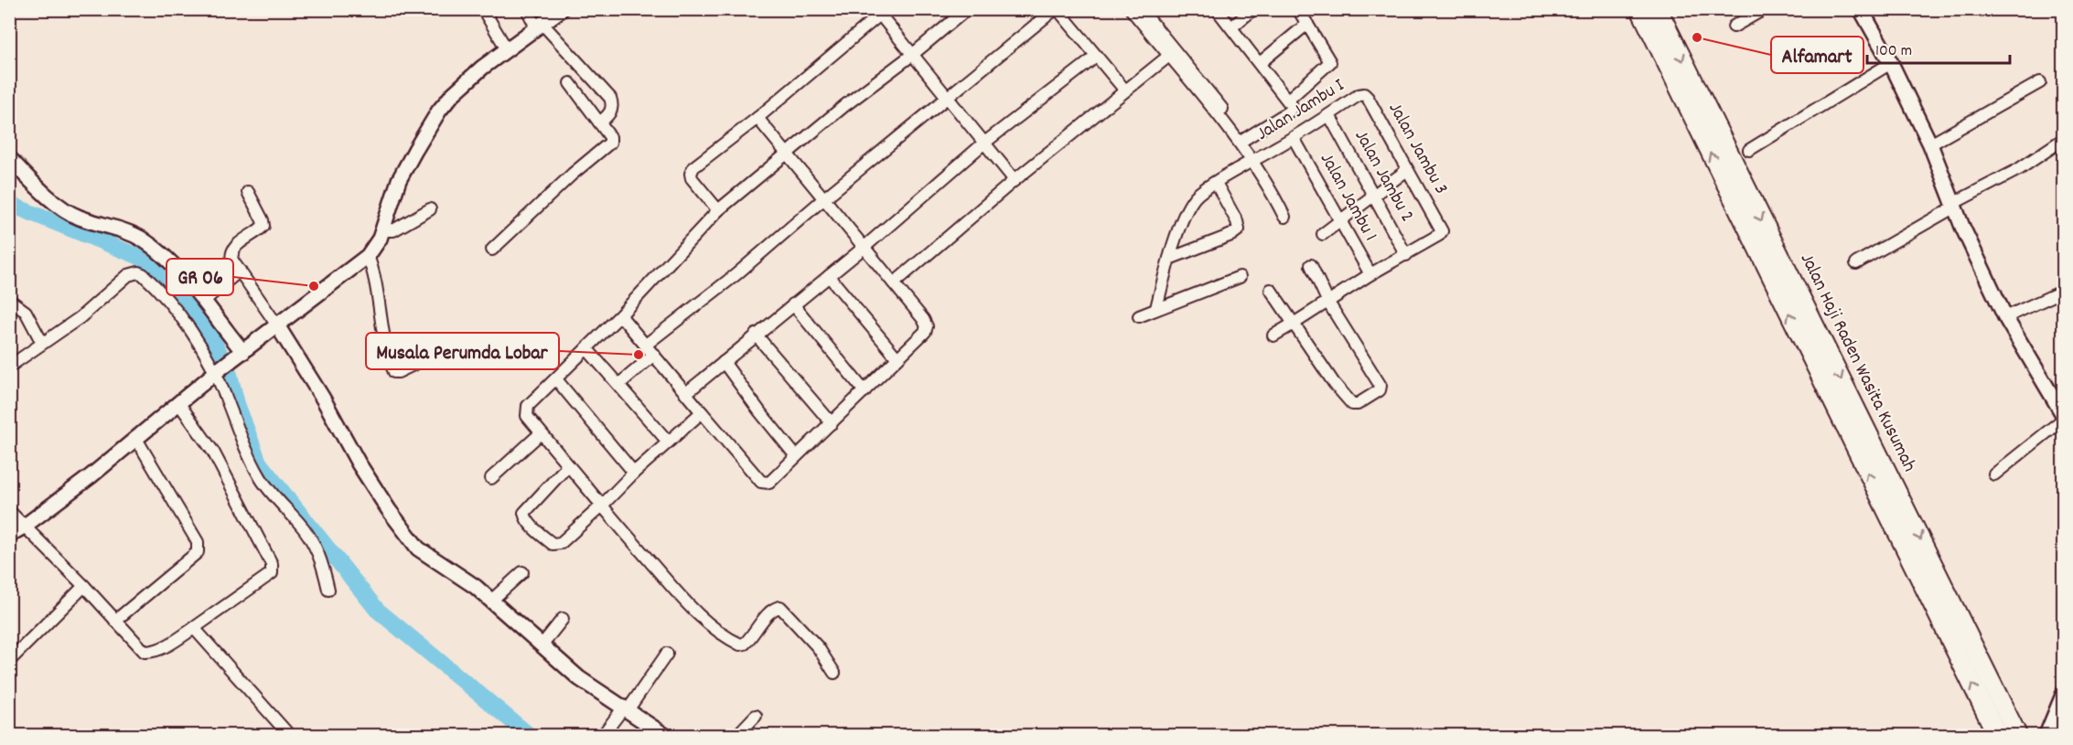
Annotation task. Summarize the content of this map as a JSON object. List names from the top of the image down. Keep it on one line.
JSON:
{"streets":{"highway":["Jalan Haji Raden Wasita Kusumah"],"street":["Jalan Jambu I","Jalan Jambu 3","Jalan Jambu 2","Jalan Jambu 1"]},"crossings":[["Jalan Jambu I","Jalan Jambu 3"],["Jalan Jambu I","Jalan Jambu 2"],["Jalan Jambu I","Jalan Jambu 1"],["Jalan Jambu 3","Jalan Jambu 2"]],"places":["Alfamart","GR 06","Musala Perumda Lobar"],"scale_bar":"100 m"}
